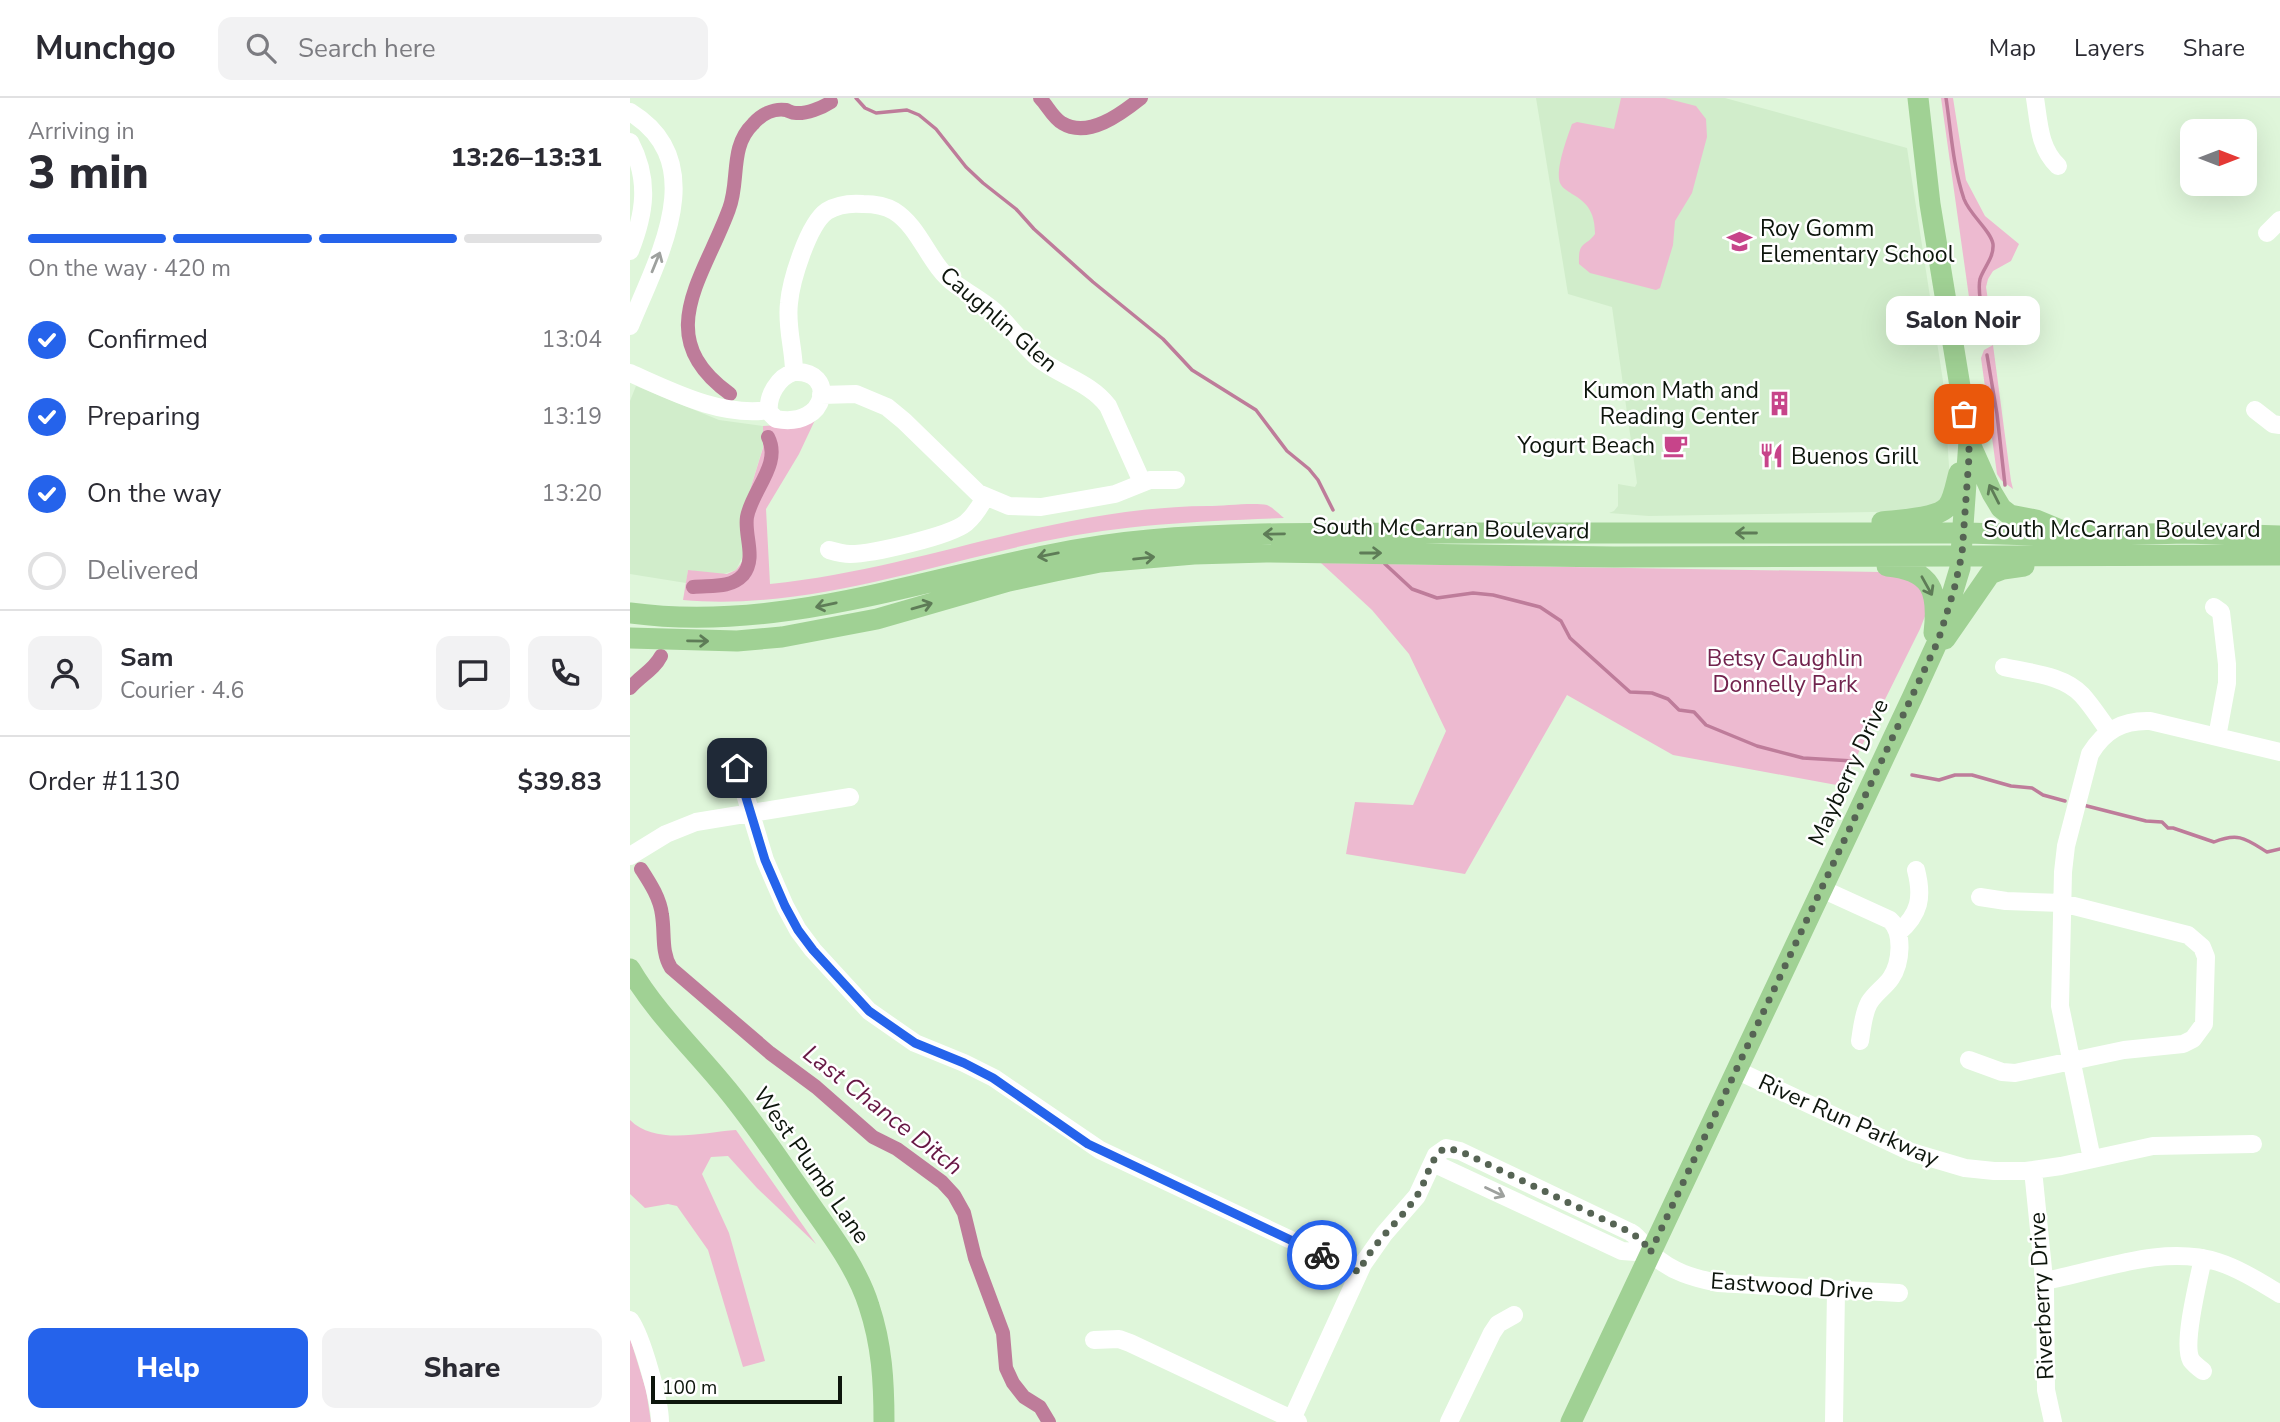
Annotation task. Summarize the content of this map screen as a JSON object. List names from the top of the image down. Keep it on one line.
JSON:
{"streets":{"main road":["South McCarran Boulevard","Mayberry Drive","West Plumb Lane"],"street":["Caughlin Glen","River Run Parkway","Eastwood Drive","Riverberry Drive"]},"crossings":[["South McCarran Boulevard","Mayberry Drive"],["Mayberry Drive","River Run Parkway"],["Mayberry Drive","Eastwood Drive"],["River Run Parkway","Riverberry Drive"]],"water":["Last Chance Ditch"],"parks":["Betsy Caughlin Donnelly Park"],"places":{"school or university":["Roy Gomm Elementary School"],"building":["Kumon Math and Reading Center"],"other":["Salon Noir"],"cafe":["Yogurt Beach"],"restaurant":["Buenos Grill"]},"scale_bar":"100 m","north":"right","page":{"header":"Munchgo","search":"Search here","nav":["Map","Layers","Share"],"heading":["3 min","Arriving in","13:26–13:31"],"panel":["Sam","Courier · 4.6","Order #1130","$39.83"],"bar":"On the way · 420 m","bubble":"Salon Noir","list":[["Confirmed","13:04"],["Preparing","13:19"],["On the way","13:20"],"Delivered"],"buttons":["Help","Share"],"scale":"100 m"}}
